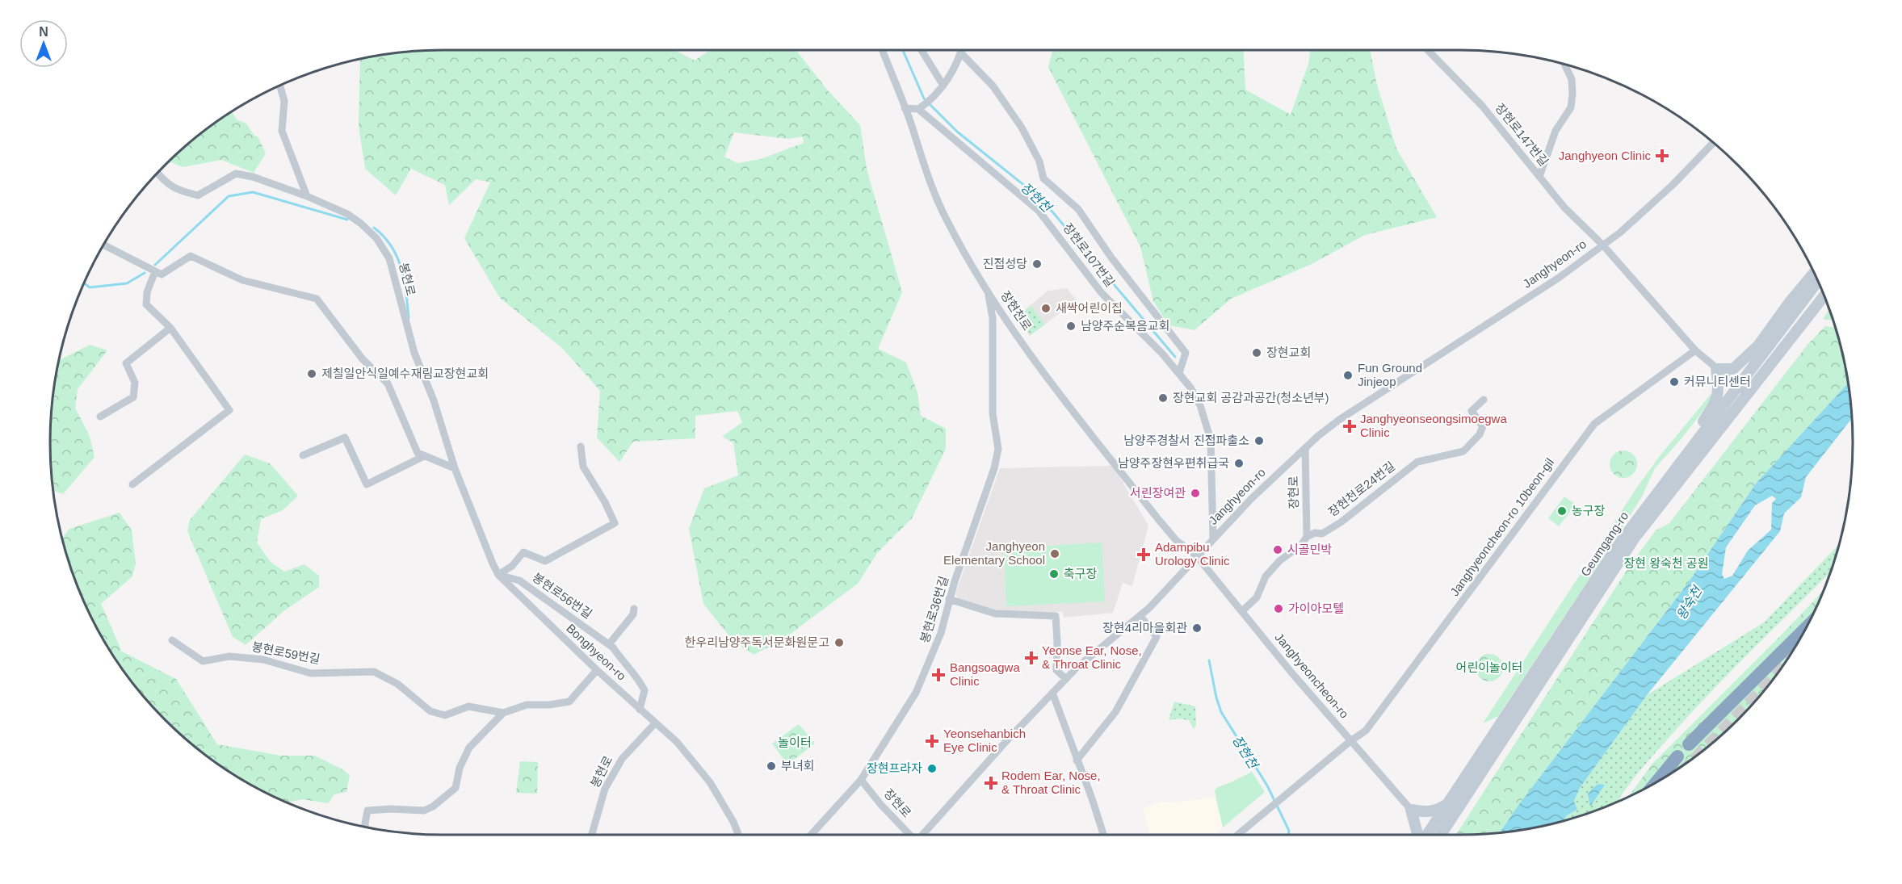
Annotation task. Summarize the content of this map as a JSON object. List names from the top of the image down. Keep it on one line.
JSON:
{"streets":{"main road":["Geumgang-ro"],"street":["장현로147번길","장현로107번길","Janghyeon-ro","봉현로","장현천로","장현천로24번길","장현로","Janghyeoncheon-ro 10beon-gil","봉현로56번길","봉현로36번길","Bonghyeon-ro","봉현로59번길","Janghyeoncheon-ro"]},"crossings":[["장현로147번길","Janghyeon-ro"],["장현로107번길","Janghyeon-ro"],["Janghyeon-ro","장현천로"],["Janghyeon-ro","장현로"],["Janghyeon-ro","Janghyeoncheon-ro 10beon-gil"],["Janghyeon-ro","Geumgang-ro"],["Janghyeon-ro","Janghyeoncheon-ro"],["봉현로","Bonghyeon-ro"],["장현천로","봉현로36번길"],["장현천로","Janghyeoncheon-ro"],["장현천로24번길","장현로"],["장현천로24번길","Janghyeoncheon-ro"],["장현로","봉현로36번길"],["Janghyeoncheon-ro 10beon-gil","Janghyeoncheon-ro"],["봉현로56번길","Bonghyeon-ro"],["Bonghyeon-ro","봉현로59번길"]],"water":["장현천","왕숙천"],"parks":["장현 왕숙천 공원","어린이놀이터","놀이터"],"places":{"health":["Janghyeon Clinic","Janghyeonseongsimoegwa Clinic","Adampibu Urology Clinic","Yeonse Ear, Nose, & Throat Clinic","Bangsoagwa Clinic","Yeonsehanbich Eye Clinic","Rodem Ear, Nose, & Throat Clinic"],"other":["진접성당","새싹어린이집","남양주순복음교회","장현교회","제칠일안식일예수재림교장현교회","Fun Ground Jinjeop","커뮤니티센터","장현교회 공감과공간(청소년부)","남양주경찰서 진접파출소","남양주장현우편취급국","서린장여관","농구장","시골민박","Janghyeon Elementary School","축구장","가이아모텔","장현4리마을회관","한우리남양주독서문화원문고","부녀회","장현프라자"]},"north":"top"}
